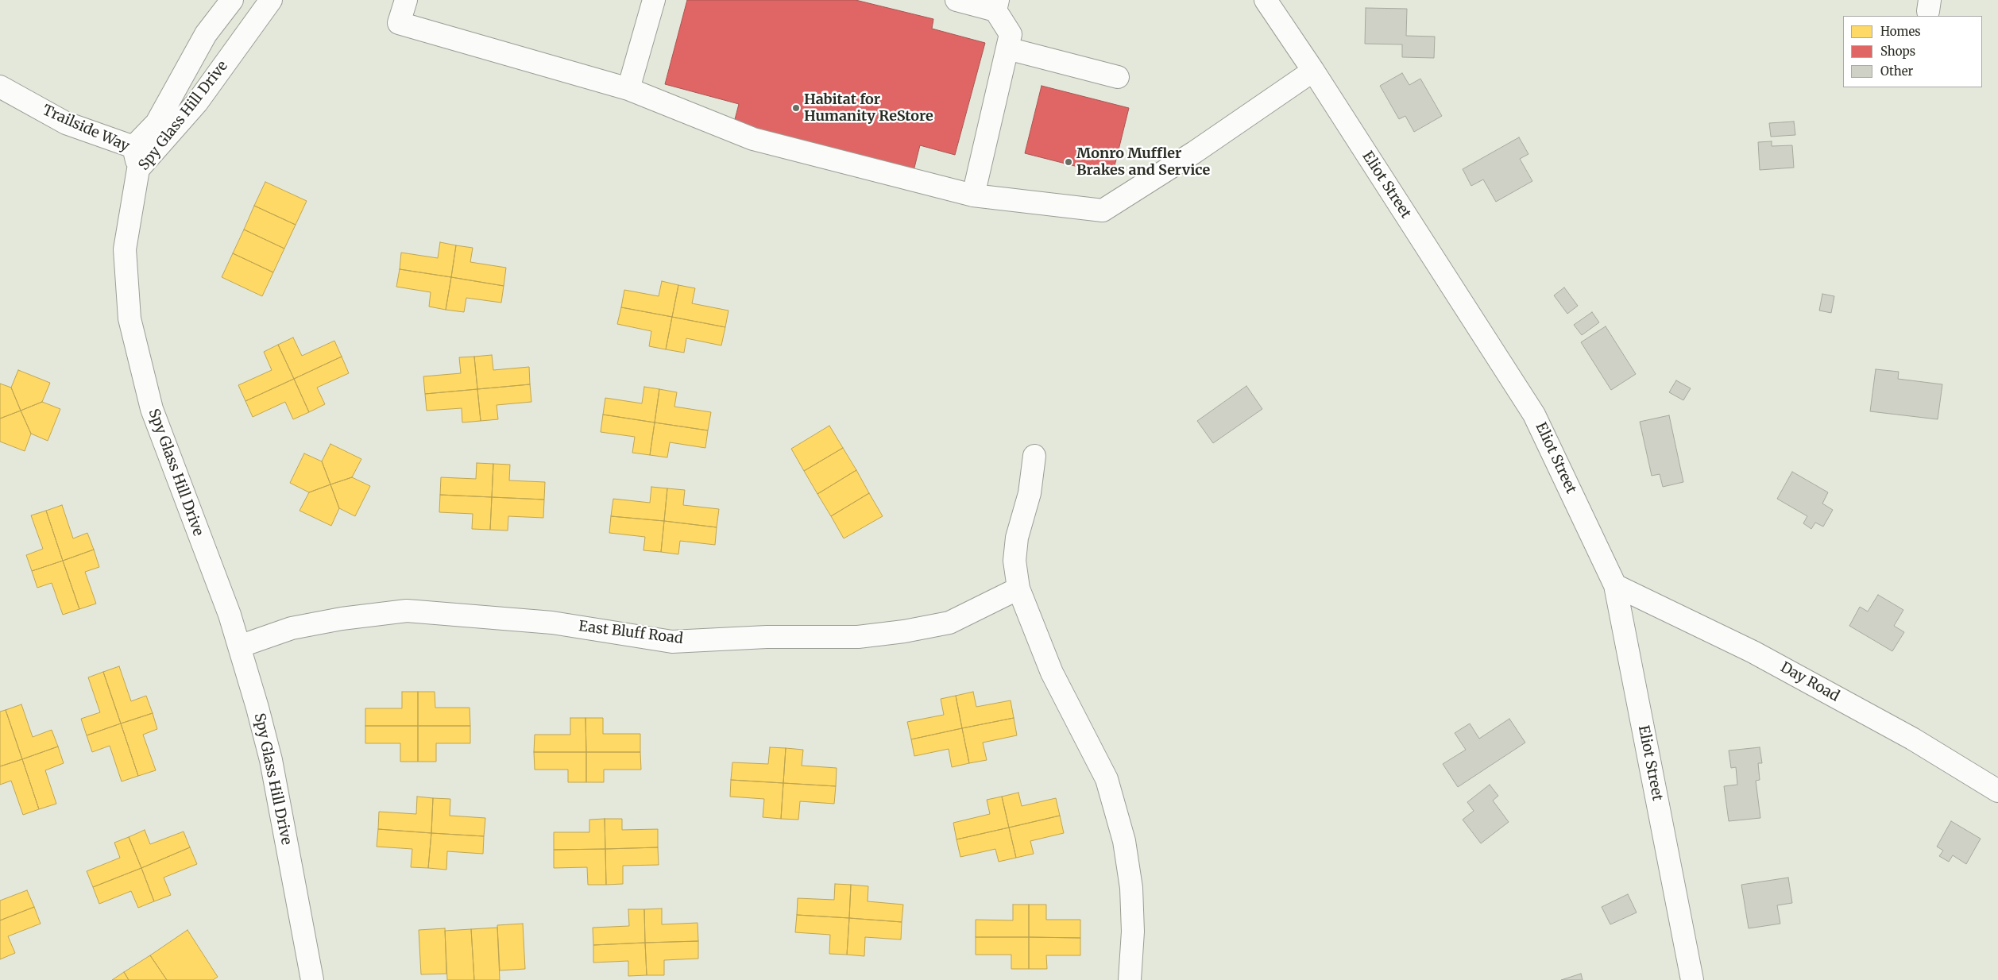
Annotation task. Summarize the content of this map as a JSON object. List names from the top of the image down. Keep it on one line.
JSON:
{"streets":{"street":["Spy Glass Hill Drive","Trailside Way","Eliot Street","East Bluff Road","Day Road"]},"crossings":[["Spy Glass Hill Drive","Trailside Way"],["Spy Glass Hill Drive","East Bluff Road"],["Eliot Street","Day Road"]],"places":["Habitat for Humanity ReStore","Monro Muffler Brakes and Service"],"legend":["Homes","Shops","Other"]}
